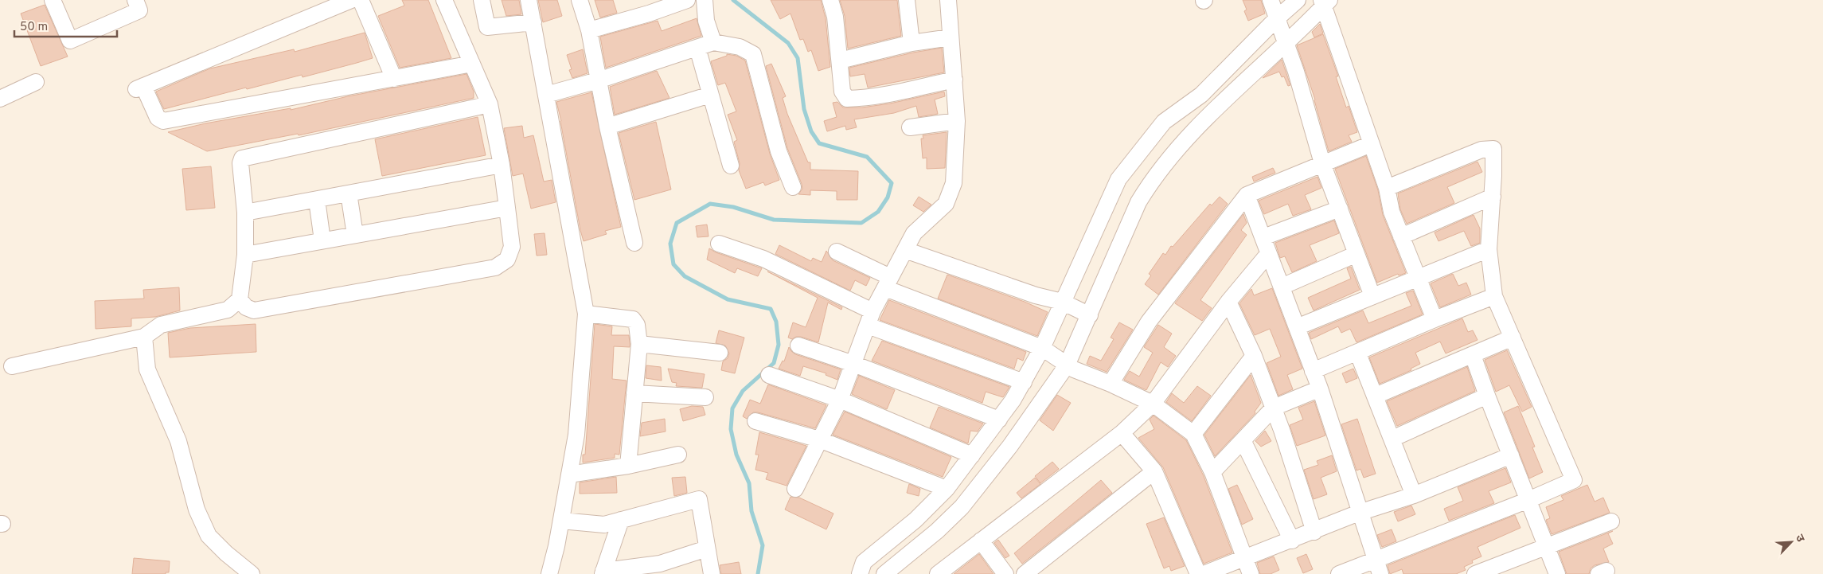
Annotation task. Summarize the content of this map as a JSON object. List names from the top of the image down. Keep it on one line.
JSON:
{"scale_bar":"50 m","north":"top right"}
